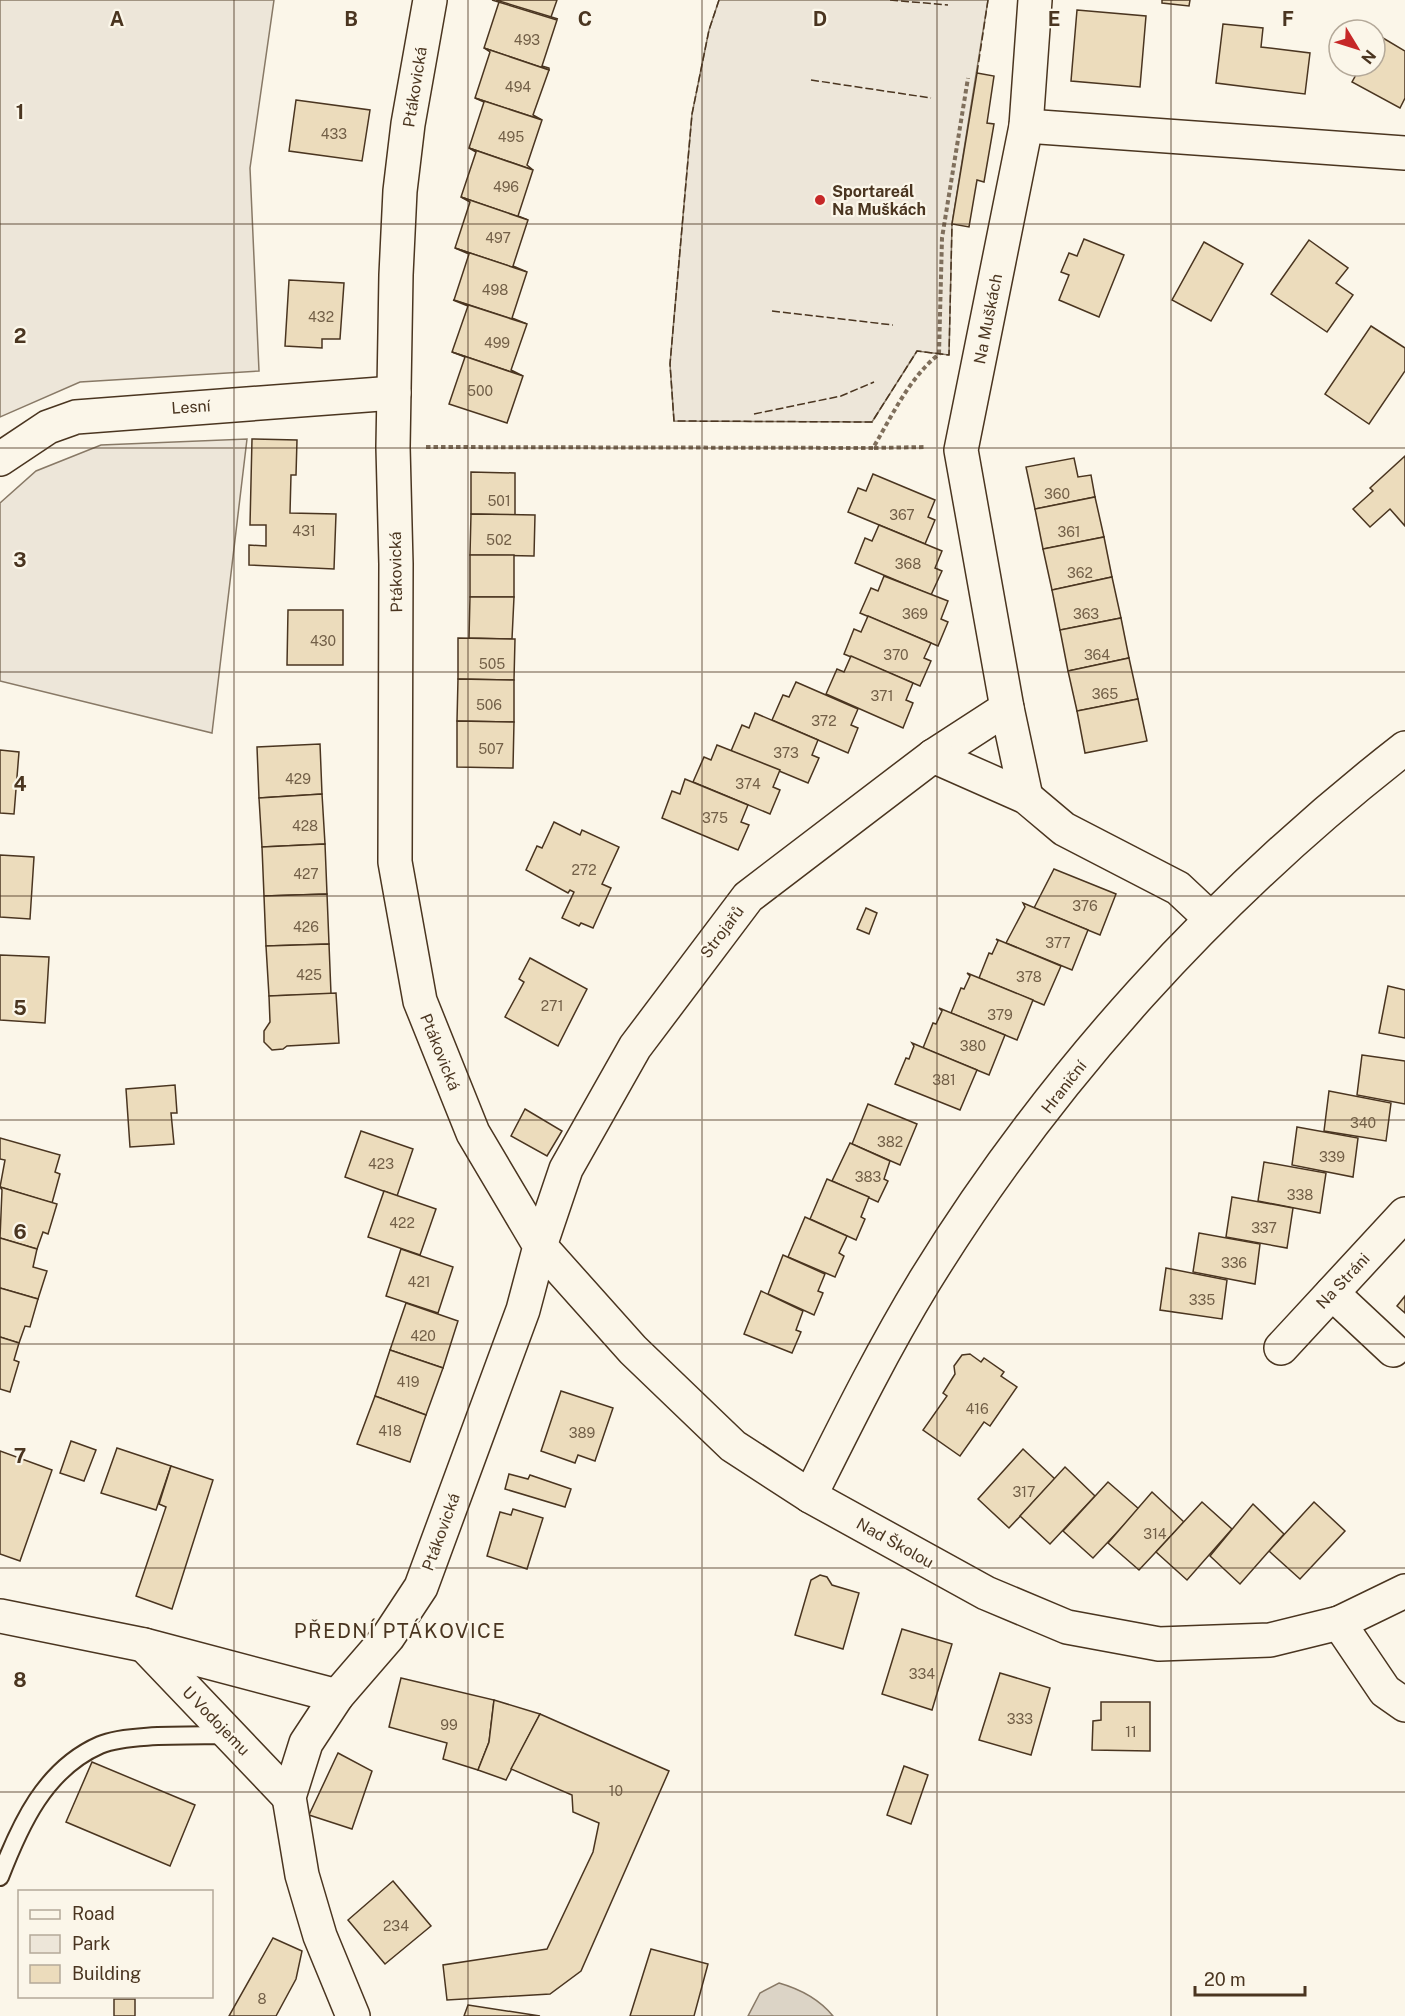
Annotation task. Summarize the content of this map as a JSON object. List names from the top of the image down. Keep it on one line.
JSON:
{"streets":{"street":["Ptákovická","Na Muškách","Lesní","Strojařů","Hraniční","Na Stráni","Nad Školou","U Vodojemu"]},"crossings":[["Ptákovická","Lesní"],["Ptákovická","Strojařů"],["Ptákovická","Nad Školou"],["Ptákovická","U Vodojemu"],["Na Muškách","Strojařů"],["Strojařů","Nad Školou"],["Hraniční","Nad Školou"]],"districts":["PŘEDNÍ PTÁKOVICE"],"places":["Sportareál Na Muškách"],"house_numbers":["493","494","433","495","496","497","498","432","499","500","360","501","367","431","361","502","368","362","369","363","430","370","364","505","365","371","506","372","507","373","429","374","375","428","272","427","376","426","377","425","378","271","379","380","381","340","382","339","423","383","338","422","337","336","421","335","420","419","416","418","389","317","314","334","333","99","11","10","234","8"],"legend":["Road","Park","Building"],"scale_bar":"20 m","north":"bottom right","grid":{"columns":["A","B","C","D","E","F"],"rows":["1","2","3","4","5","6","7","8"]}}
